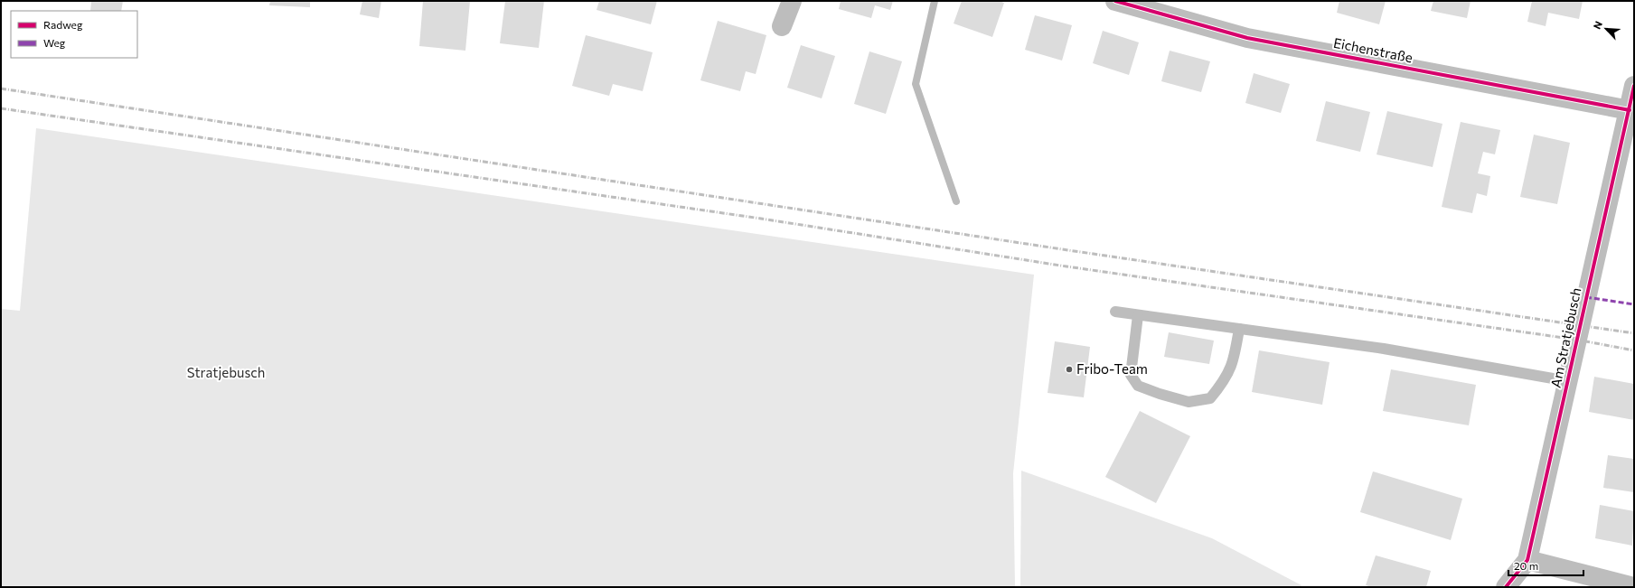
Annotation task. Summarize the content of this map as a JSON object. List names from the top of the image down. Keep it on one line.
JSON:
{"streets":{"street":["Eichenstraße","Am Stratjebusch"]},"crossings":[["Eichenstraße","Am Stratjebusch"]],"parks":["Stratjebusch"],"places":["Fribo-Team"],"legend":["Radweg","Weg"],"scale_bar":"20 m","north":"top left"}
